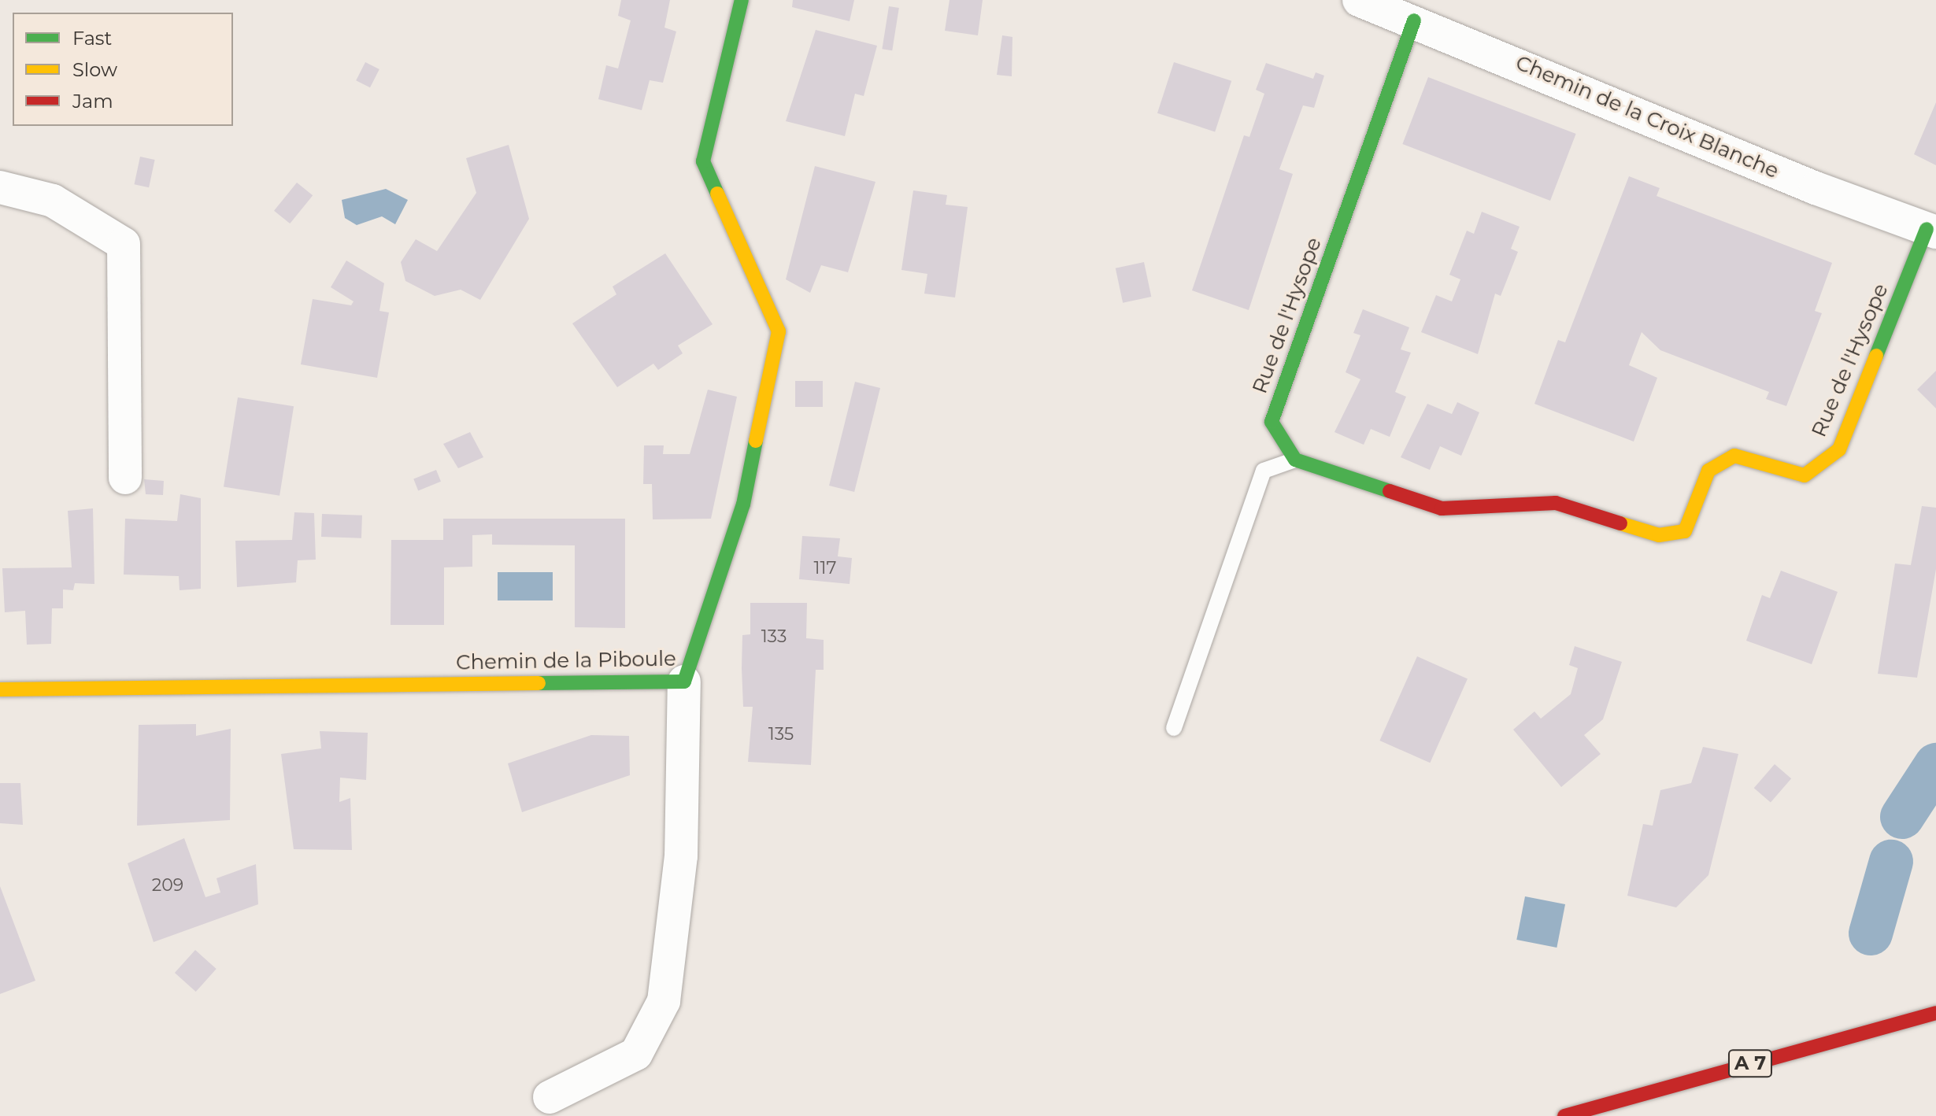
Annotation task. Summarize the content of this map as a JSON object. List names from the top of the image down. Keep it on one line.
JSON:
{"streets":{"main road":["Rue de l'Hysope","Chemin de la Piboule","A 7"],"street":["Chemin de la Croix Blanche"]},"crossings":[["Chemin de la Croix Blanche","Rue de l'Hysope"]],"house_numbers":["117","133","135","209"],"legend":["Fast","Slow","Jam"]}
